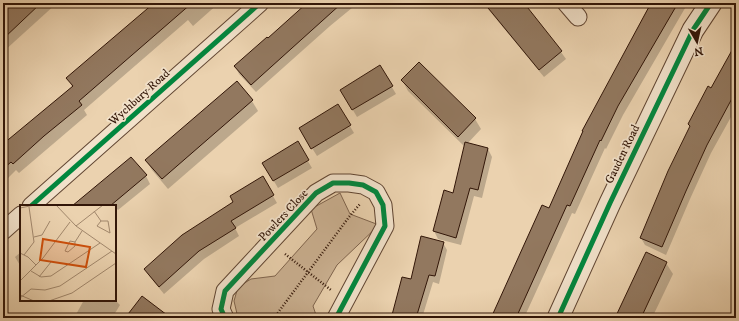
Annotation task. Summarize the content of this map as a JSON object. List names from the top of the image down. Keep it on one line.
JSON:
{"streets":{"street":["Wychbury Road","Gauden Road","Powlers Close"]},"north":"bottom"}
